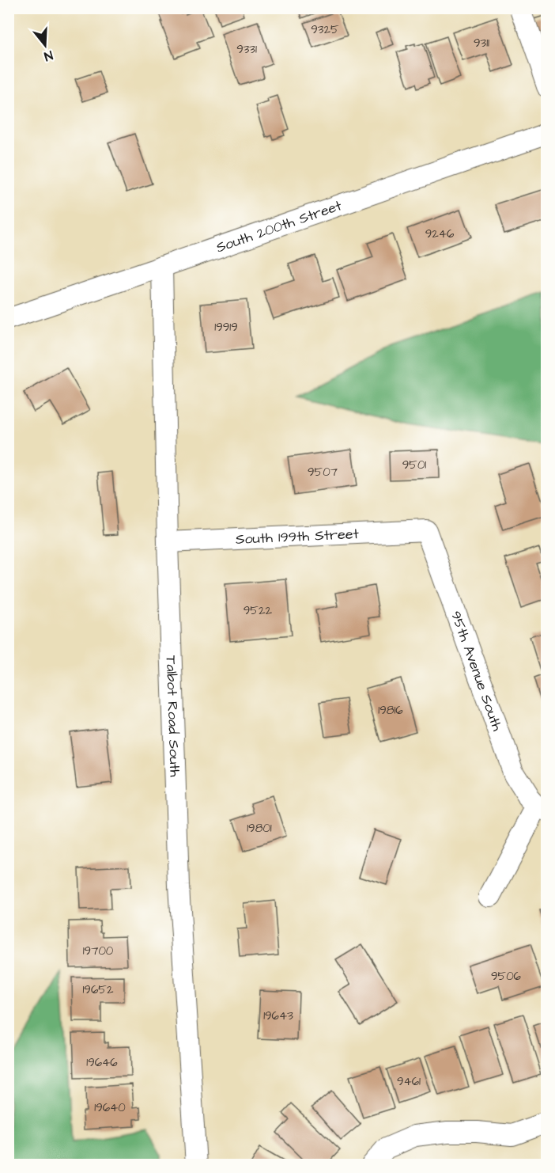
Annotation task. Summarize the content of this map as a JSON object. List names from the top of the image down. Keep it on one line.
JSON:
{"streets":{"street":["South 200th Street","South 199th Street","95th Avenue South","Talbot Road South"]},"crossings":[["South 200th Street","Talbot Road South"],["South 199th Street","95th Avenue South"],["South 199th Street","Talbot Road South"]],"house_numbers":["9325","9311","9331","9246","19919","9501","9507","9522","19816","19801","19700","9506","19652","19643","19646","9461","19640"],"north":"bottom"}
